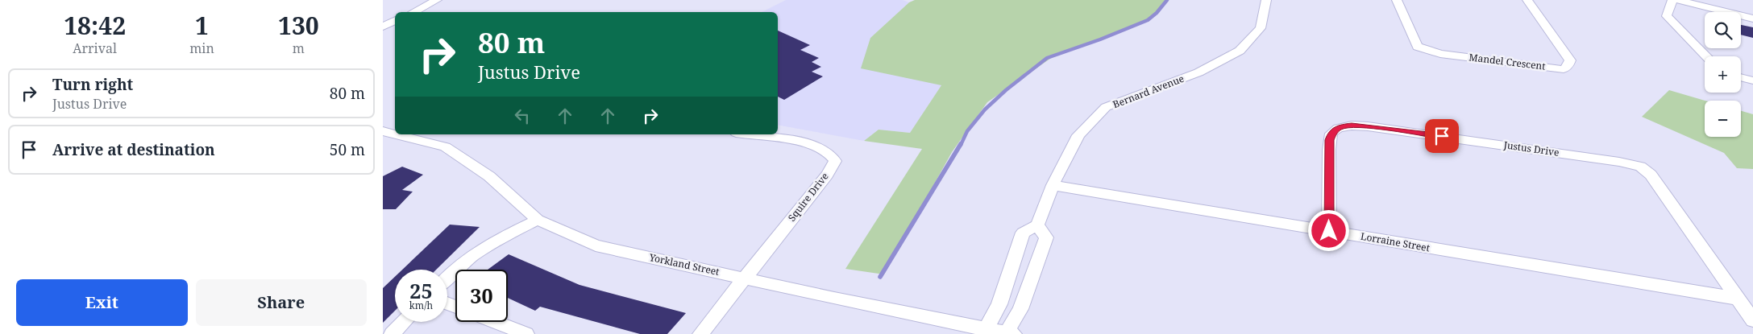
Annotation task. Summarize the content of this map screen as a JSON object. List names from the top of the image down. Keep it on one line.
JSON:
{"streets":{"street":["Mandel Crescent","Bernard Avenue","Justus Drive","Squire Drive","Lorraine Street","Yorkland Street"]},"crossings":[["Bernard Avenue","Lorraine Street"],["Justus Drive","Lorraine Street"],["Squire Drive","Yorkland Street"]],"page":{"eta":["18:42","Arrival","1","min","130","m"],"map_buttons":["+","−"],"turn":["80 m","Justus Drive"],"list":[{"name":"Turn right","note":"Justus Drive","value":"80 m"},{"name":"Arrive at destination","value":"50 m"}],"speed":"25 km/h","limit":"30","buttons":["Exit","Share"]}}
